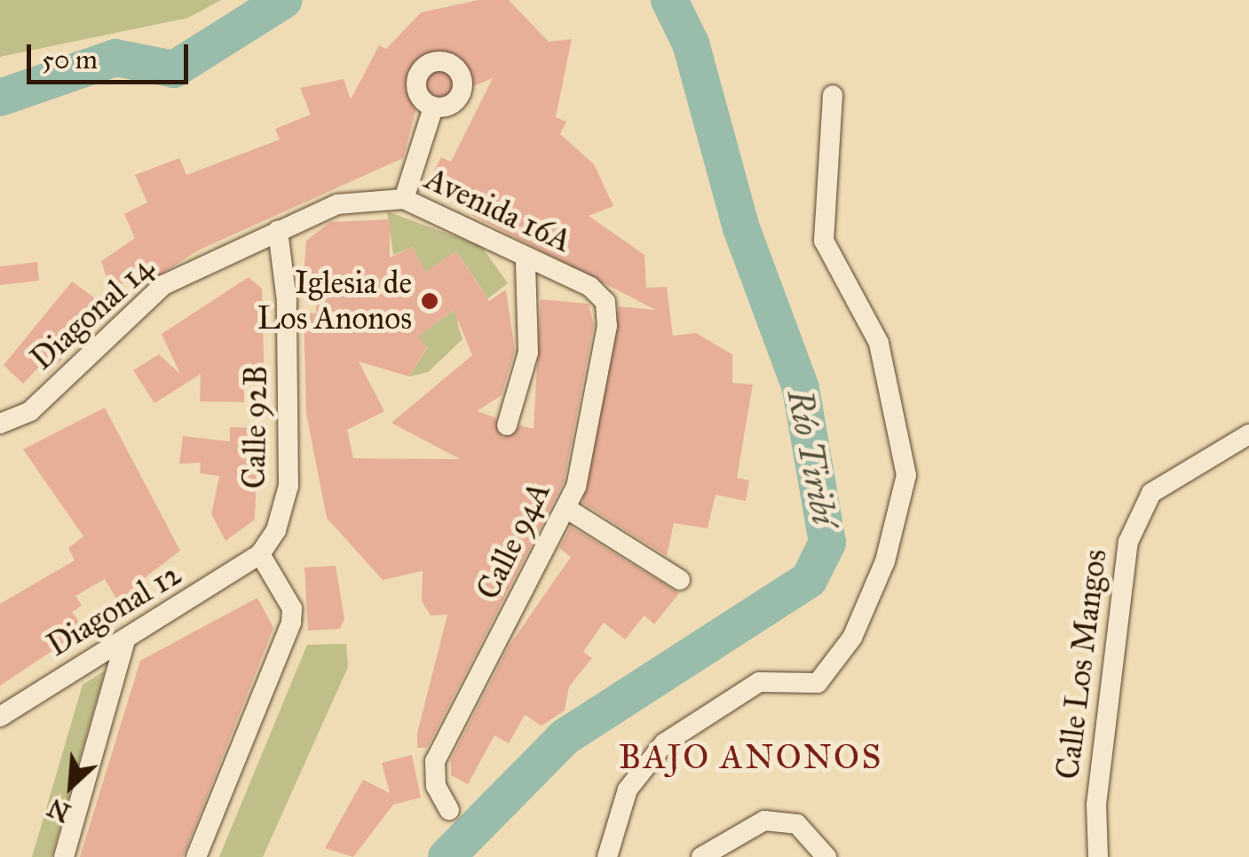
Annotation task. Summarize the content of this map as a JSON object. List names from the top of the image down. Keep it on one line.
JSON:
{"streets":{"street":["Avenida 16A","Diagonal 14","Calle 92B","Calle 94A","Diagonal 12","Calle Los Mangos"]},"crossings":[["Avenida 16A","Diagonal 14"],["Avenida 16A","Calle 92B"],["Avenida 16A","Calle 94A"],["Diagonal 14","Calle 92B"],["Calle 92B","Diagonal 12"]],"districts":["BAJO ANONOS"],"water":["Río Tiribí"],"places":["Iglesia de Los Anonos"],"scale_bar":"50 m","north":"bottom left"}
